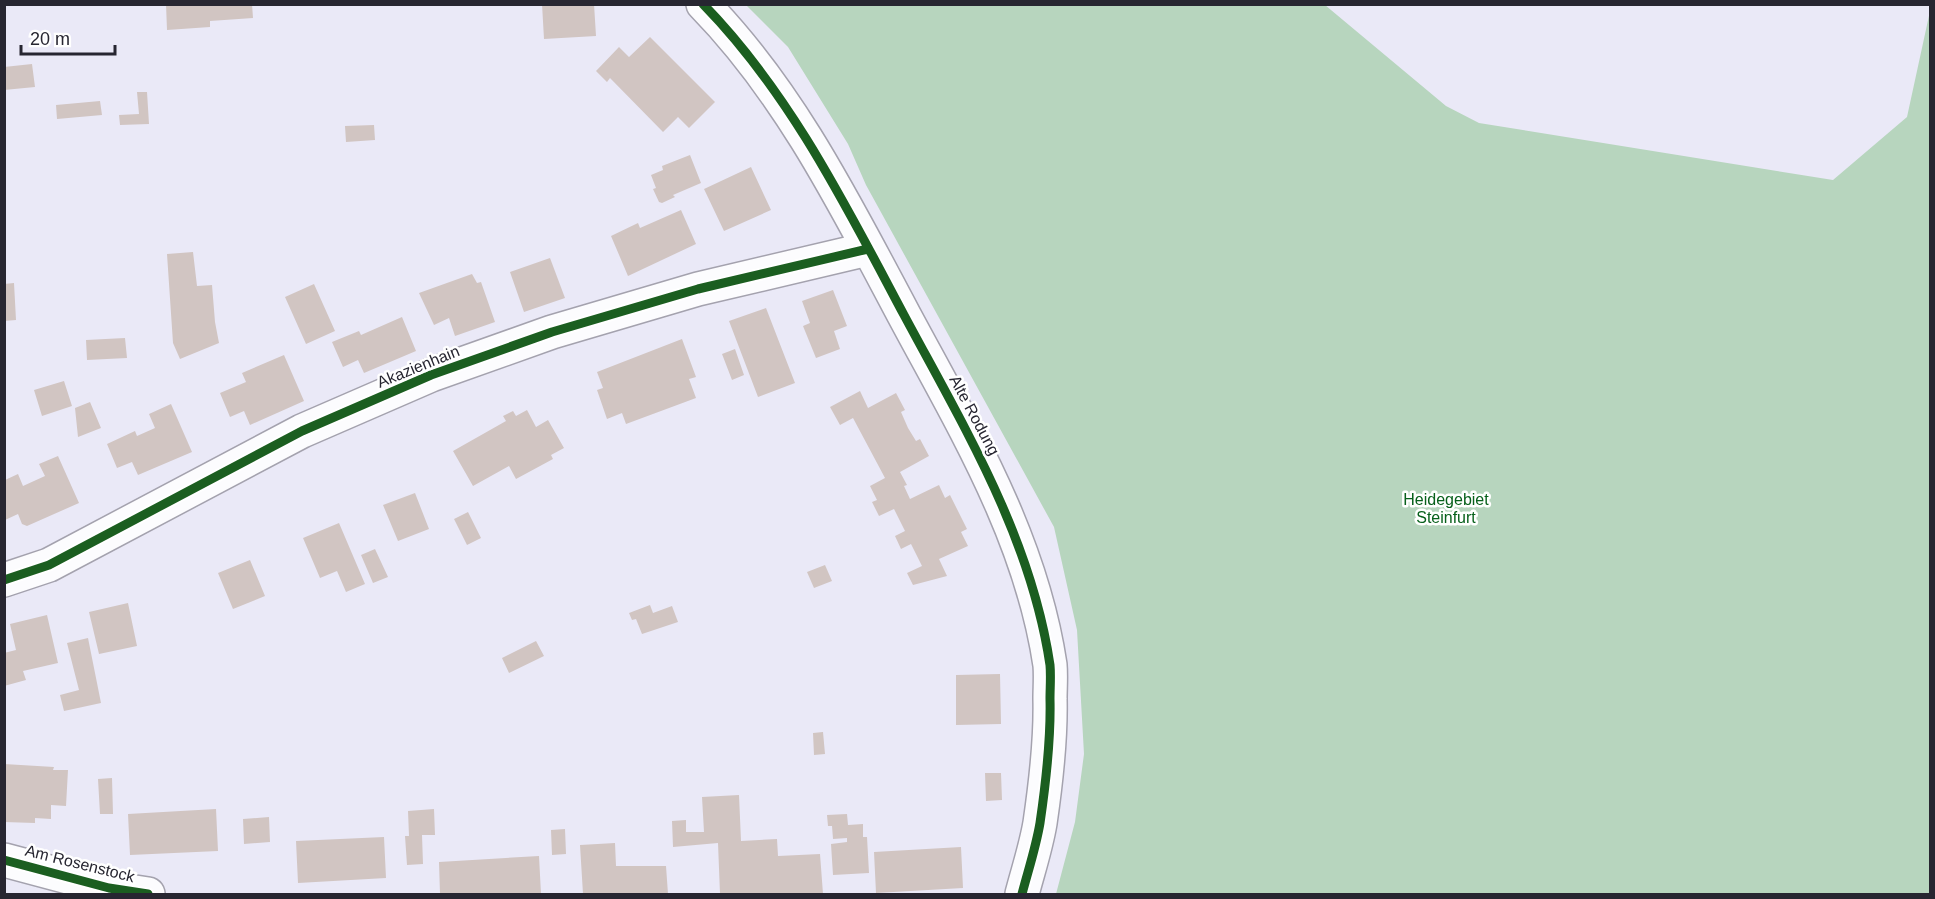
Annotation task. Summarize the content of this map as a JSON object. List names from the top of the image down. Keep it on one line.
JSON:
{"streets":{"street":["Akazienhain","Alte Rodung","Am Rosenstock"]},"crossings":[["Akazienhain","Alte Rodung"]],"parks":["Heidegebiet Steinfurt"],"scale_bar":"20 m"}
